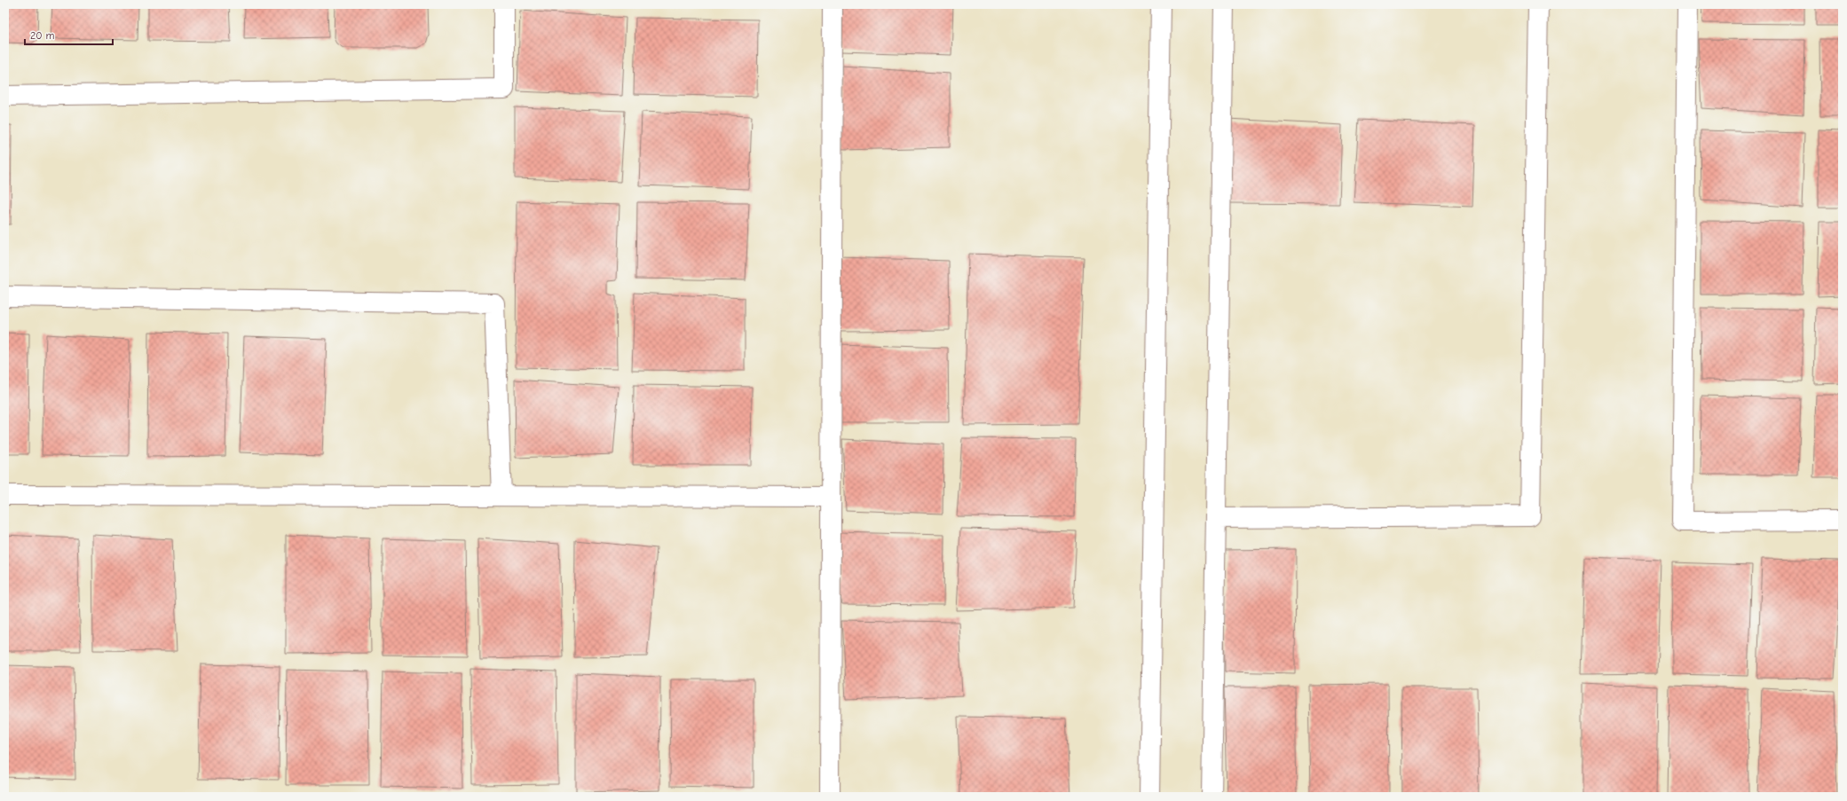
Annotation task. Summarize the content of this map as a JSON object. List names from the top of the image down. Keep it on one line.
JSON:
{"scale_bar":"20 m"}
